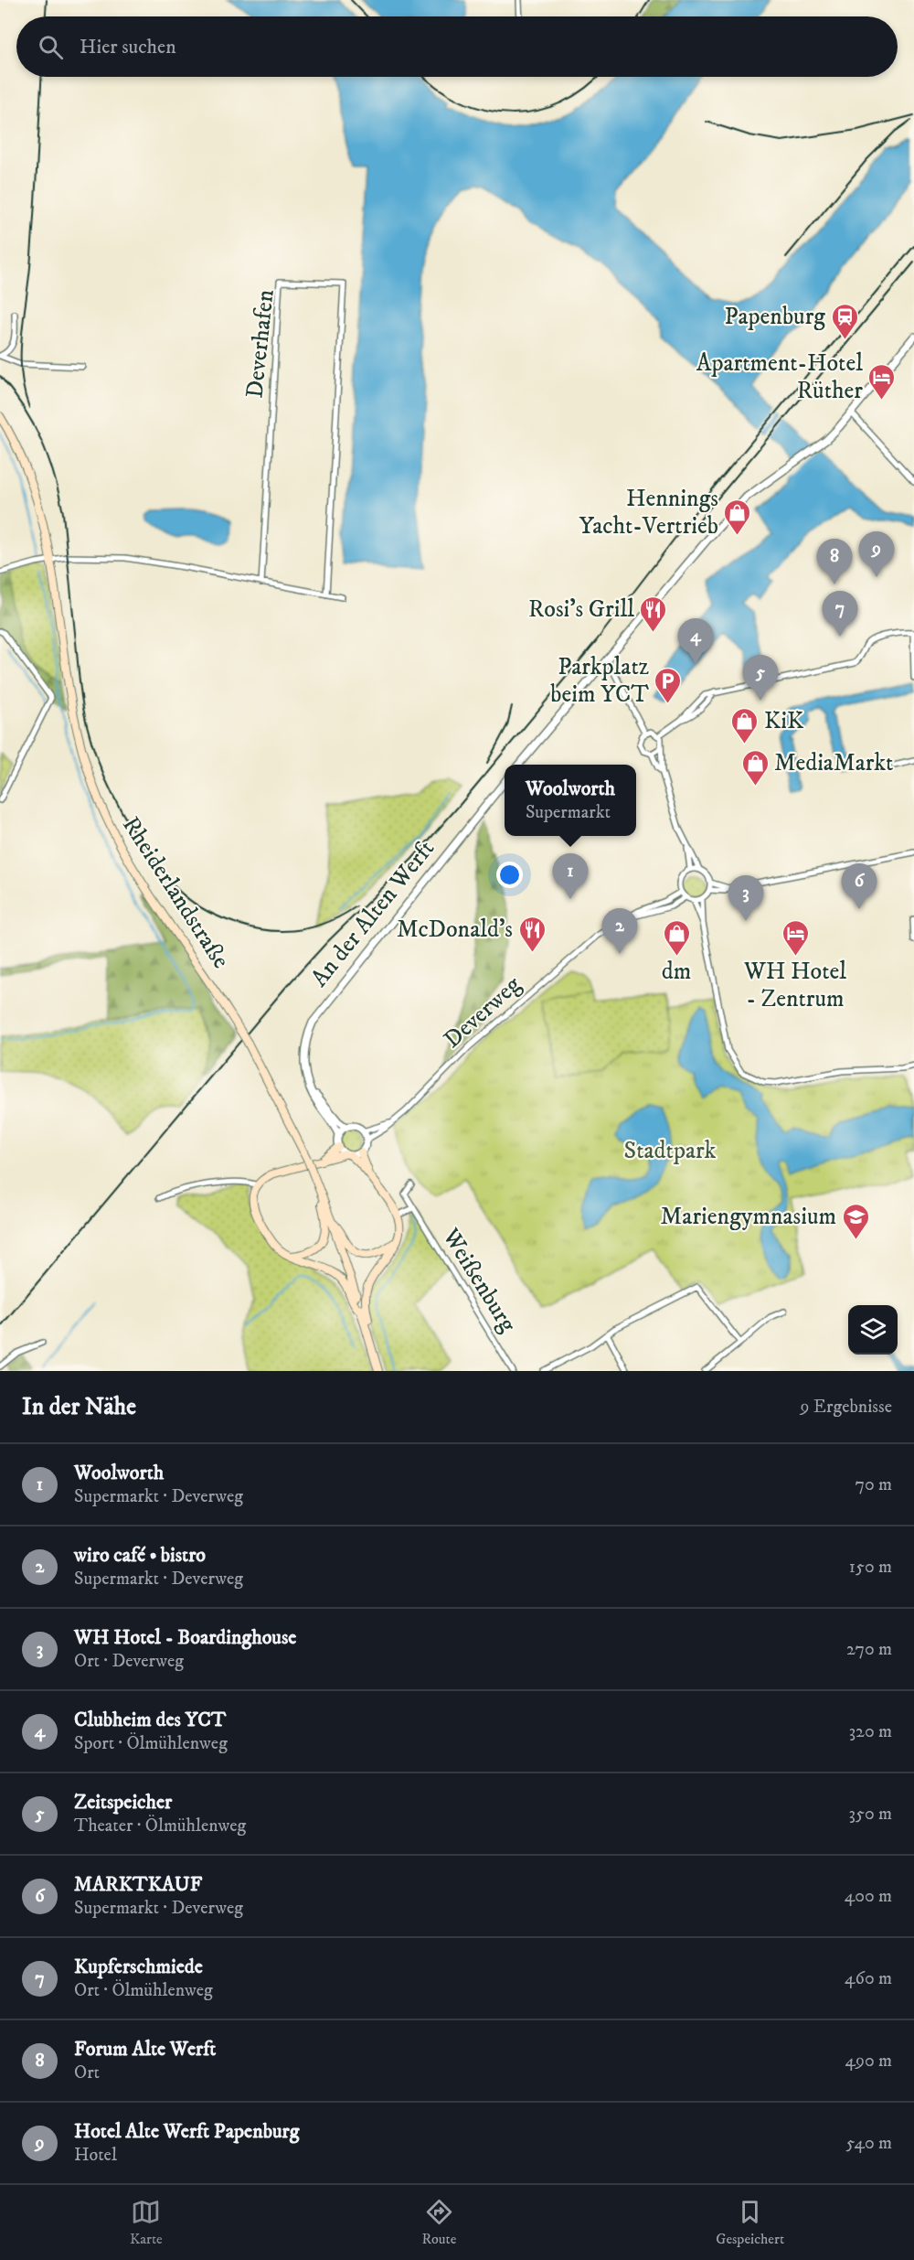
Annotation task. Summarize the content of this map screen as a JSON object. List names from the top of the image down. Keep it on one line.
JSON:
{"streets":{"main road":["Rheiderlandstraße"],"street":["Deverhafen","An der Alten Werft","Deverweg","Weißenburg"]},"crossings":[["An der Alten Werft","Deverweg"]],"parks":["Stadtpark"],"places":{"station":["Papenburg"],"hotel":["Apartment-Hotel Rüther","WH Hotel - Zentrum"],"shop":["Hennings Yacht-Vertrieb","KiK","MediaMarkt","dm"],"restaurant":["Rosi's Grill","McDonald's"],"parking":["Parkplatz beim YCT"],"school or university":["Mariengymnasium"]},"page":{"search":"Hier suchen","pins":["9","8","7","4","5","1","6","3","2"],"popup":["Woolworth","Supermarkt"],"heading":["In der Nähe","9 Ergebnisse"],"list":[{"mark":"1","name":"Woolworth","note":"Supermarkt · Deverweg","value":"70 m"},{"mark":"2","name":"wiro café • bistro","note":"Supermarkt · Deverweg","value":"150 m"},{"mark":"3","name":"WH Hotel - Boardinghouse","note":"Ort · Deverweg","value":"270 m"},{"mark":"4","name":"Clubheim des YCT","note":"Sport · Ölmühlenweg","value":"320 m"},{"mark":"5","name":"Zeitspeicher","note":"Theater · Ölmühlenweg","value":"350 m"},{"mark":"6","name":"MARKTKAUF","note":"Supermarkt · Deverweg","value":"400 m"},{"mark":"7","name":"Kupferschmiede","note":"Ort · Ölmühlenweg","value":"460 m"},{"mark":"8","name":"Forum Alte Werft","note":"Ort","value":"490 m"},{"mark":"9","name":"Hotel Alte Werft Papenburg","note":"Hotel","value":"540 m"}],"nav":["Karte","Route","Gespeichert"]}}
